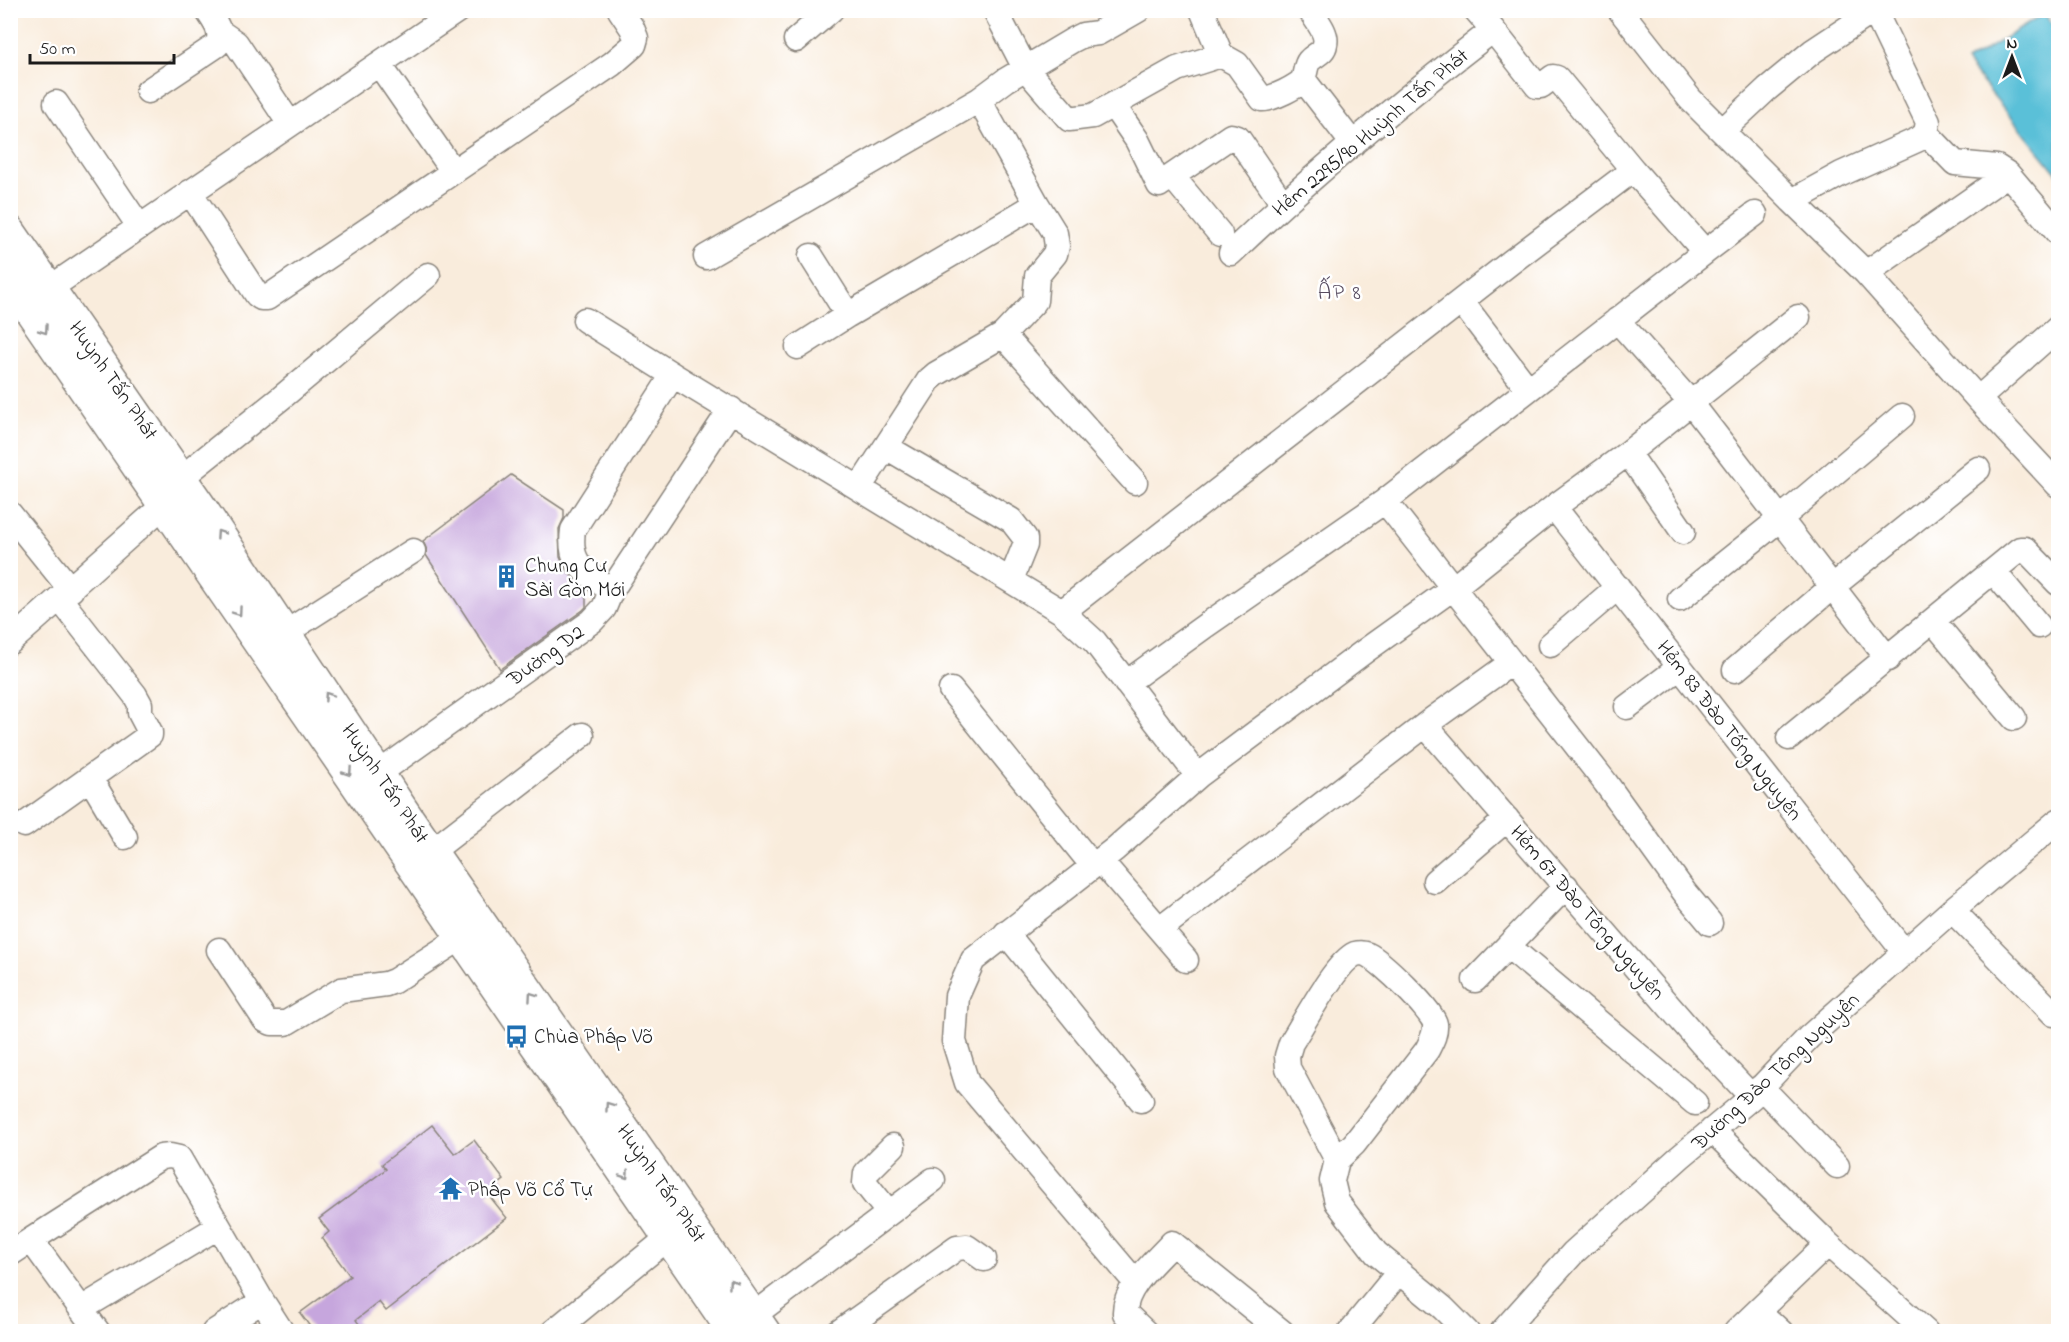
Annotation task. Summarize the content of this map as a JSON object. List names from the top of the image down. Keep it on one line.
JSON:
{"streets":{"main road":["Huỳnh Tấn Phát"],"street":["Hẻm 2295/90 Huỳnh Tấn Phát","Đường D2","Hẻm 83 Đào Tống Nguyên","Hẻm 67 Đào Tông Nguyên","Đường Đào Tông Nguyên"]},"crossings":[["Huỳnh Tấn Phát","Đường D2"],["Hẻm 83 Đào Tống Nguyên","Đường Đào Tông Nguyên"],["Hẻm 67 Đào Tông Nguyên","Đường Đào Tông Nguyên"]],"districts":["ẤP 8"],"places":{"building":["Chung Cư Sài Gòn Mới"],"bus stop":["Chùa Pháp Võ"],"temple":["Pháp Võ Cổ Tự"]},"scale_bar":"50 m","north":"top"}
